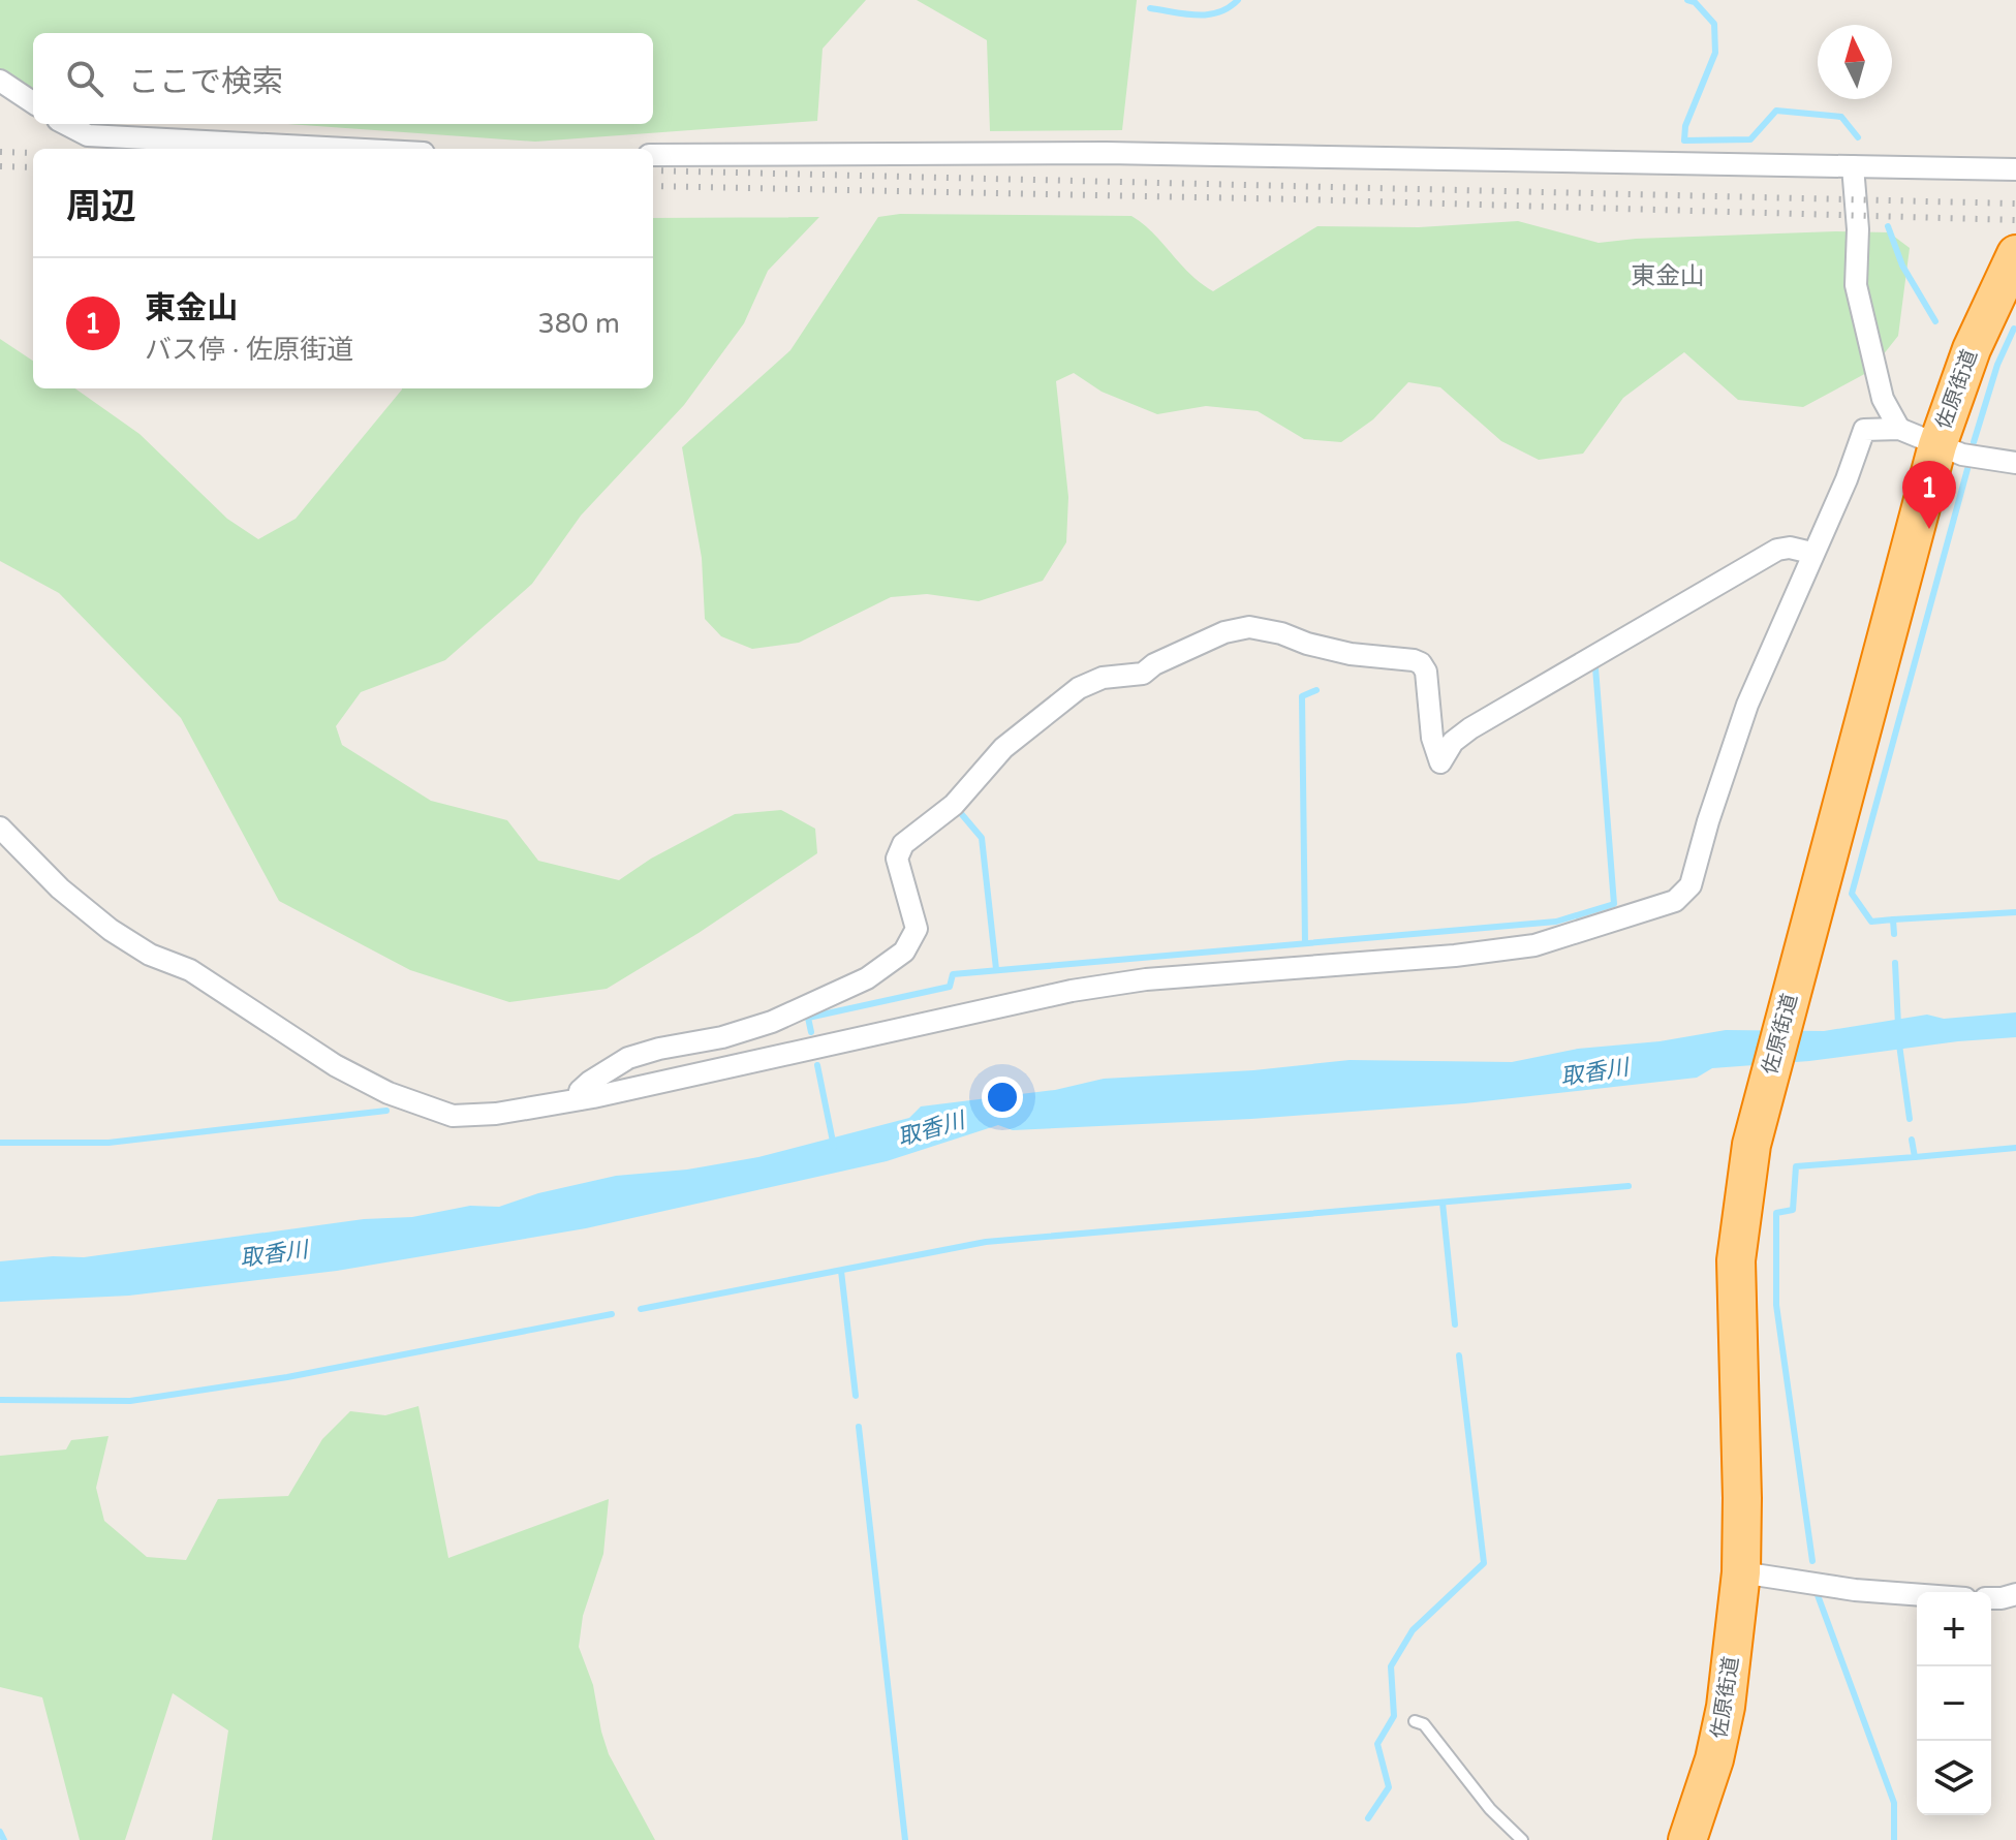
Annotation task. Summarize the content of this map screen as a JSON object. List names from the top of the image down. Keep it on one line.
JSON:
{"streets":{"highway":["佐原街道"]},"districts":["東金山"],"water":["取香川"],"north":"top","page":{"search":"ここで検索","heading":"周辺","list":[{"mark":"1","name":"東金山","note":"バス停 · 佐原街道","value":"380 m"}],"pins":"1","map_buttons":["+","−"]}}
